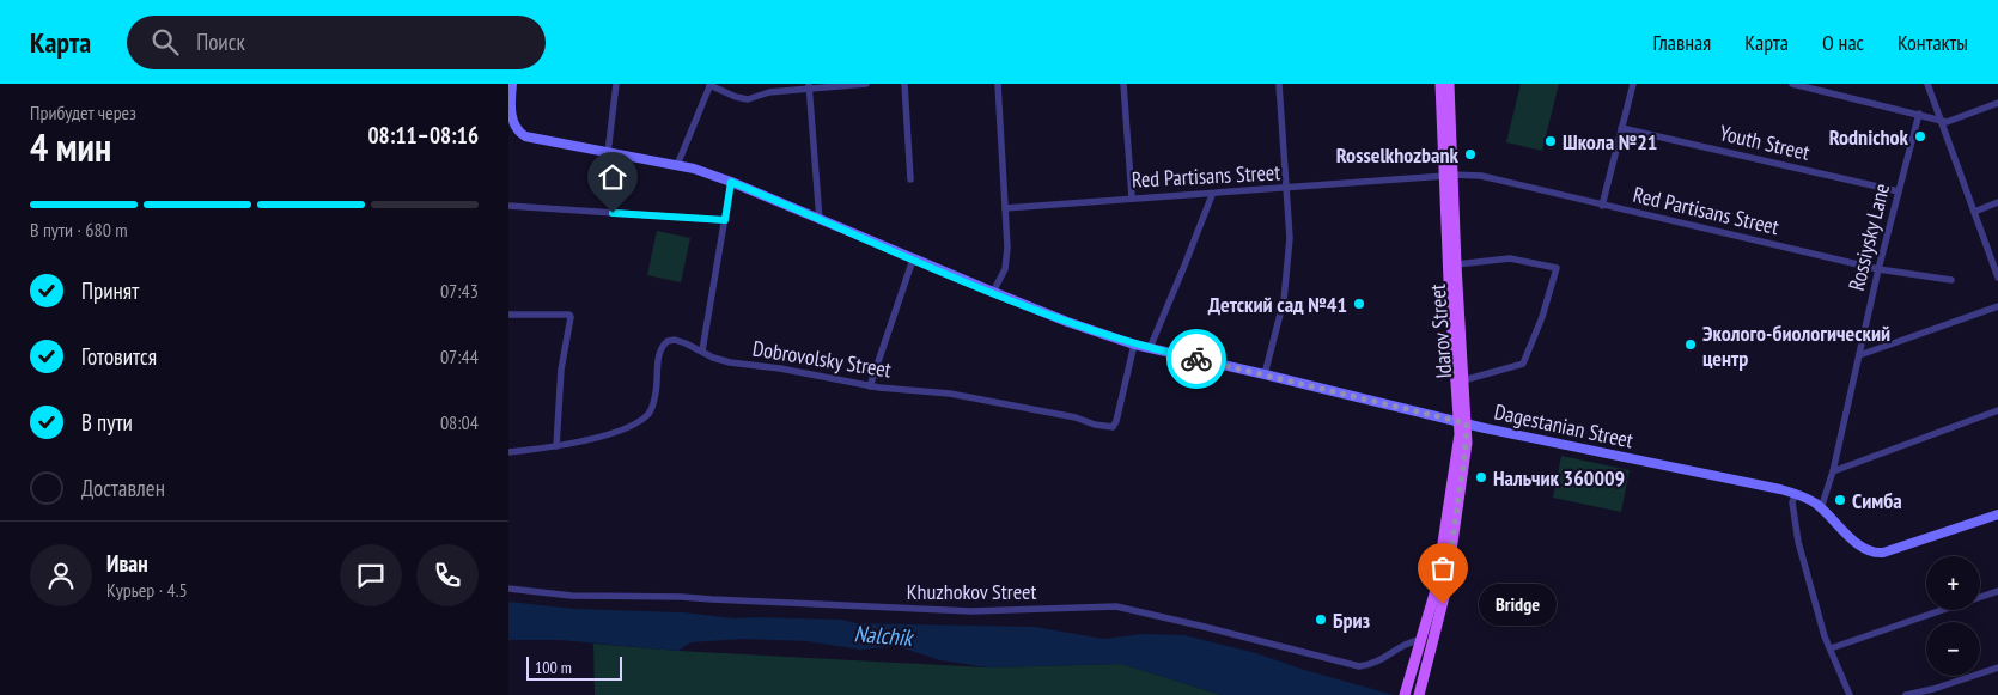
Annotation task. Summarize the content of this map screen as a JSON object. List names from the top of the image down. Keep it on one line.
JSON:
{"streets":{"main road":["Idarov Street"],"street":["Youth Street","Red Partisans Street","Rossiysky Lane","Dobrovolsky Street","Dagestanian Street","Khuzhokov Street"]},"crossings":[["Youth Street","Rossiysky Lane"],["Red Partisans Street","Rossiysky Lane"],["Red Partisans Street","Idarov Street"],["Rossiysky Lane","Dagestanian Street"],["Idarov Street","Dagestanian Street"],["Idarov Street","Khuzhokov Street"],["Dobrovolsky Street","Dagestanian Street"]],"water":["Nalchik"],"places":["Rodnichok","Школа №21","Rosselkhozbank","Детский сад №41","Эколого-биологический центр","Нальчик 360009","Симба","Bridge","Бриз"],"scale_bar":"100 m","page":{"header":"Карта","search":"Поиск","nav":["Главная","Карта","О нас","Контакты"],"heading":["4 мин","Прибудет через","08:11–08:16"],"panel":["Иван","Курьер · 4.5"],"bar":"В пути · 680 m","list":[["Принят","07:43"],["Готовится","07:44"],["В пути","08:04"],"Доставлен"],"map_buttons":["+","−"],"bubble":"Bridge","scale":"100 m"}}
